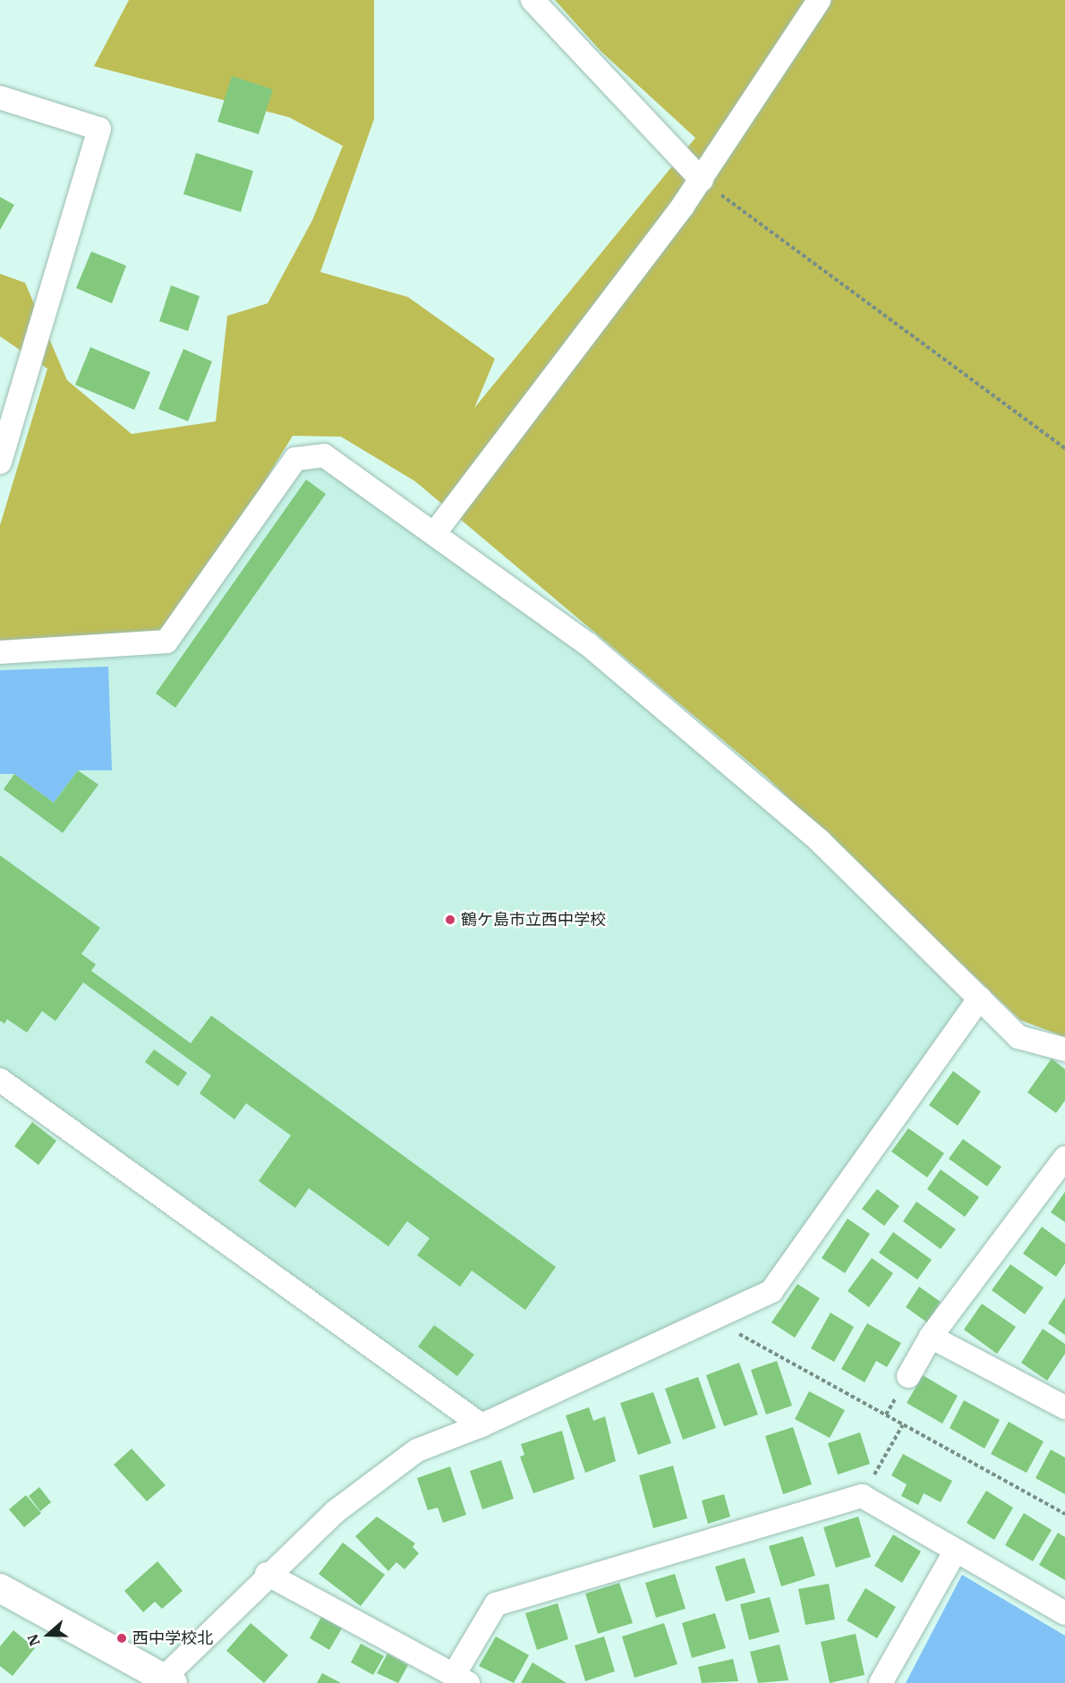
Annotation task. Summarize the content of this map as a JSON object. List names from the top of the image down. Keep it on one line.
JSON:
{"places":["鶴ケ島市立西中学校","西中学校北"],"north":"left"}
